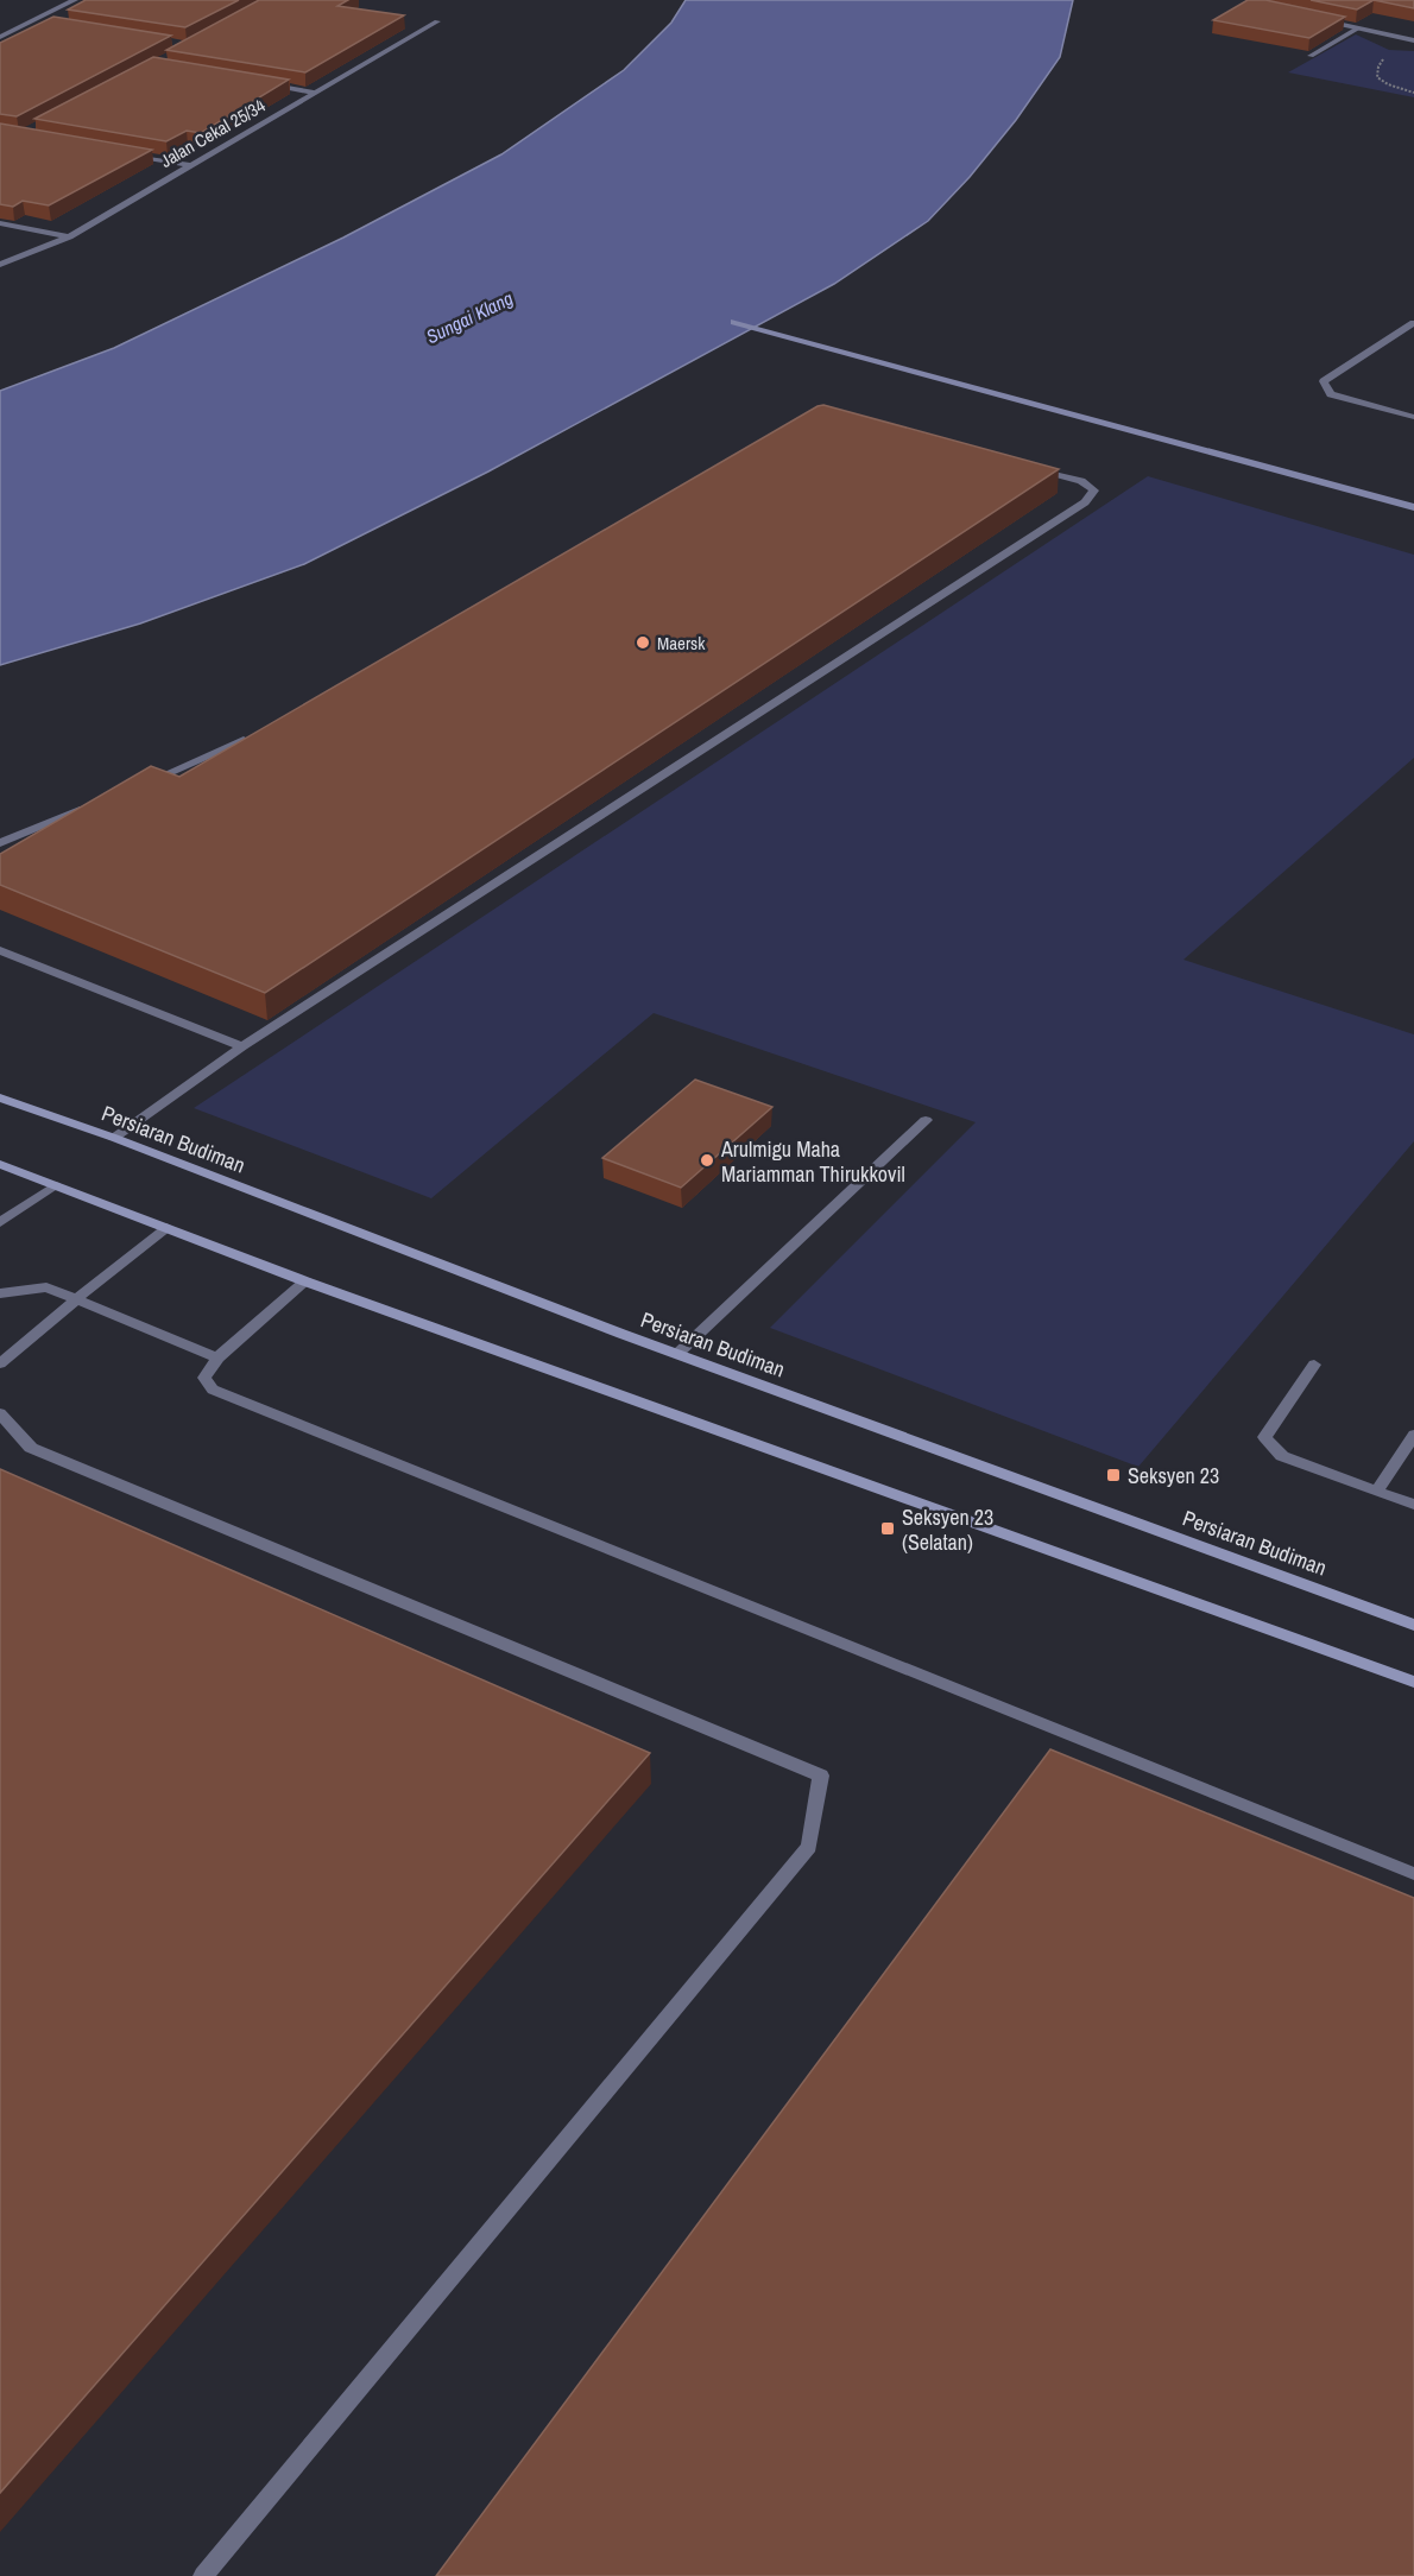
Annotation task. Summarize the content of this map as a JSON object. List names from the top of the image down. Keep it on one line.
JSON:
{"streets":{"main road":["Persiaran Budiman"],"street":["Jalan Cekal 25/34"]},"water":["Sungai Klang"],"places":{"other":["Maersk","Arulmigu Maha Mariamman Thirukkovil"],"transit":["Seksyen 23","Seksyen 23 (Selatan)"]}}
